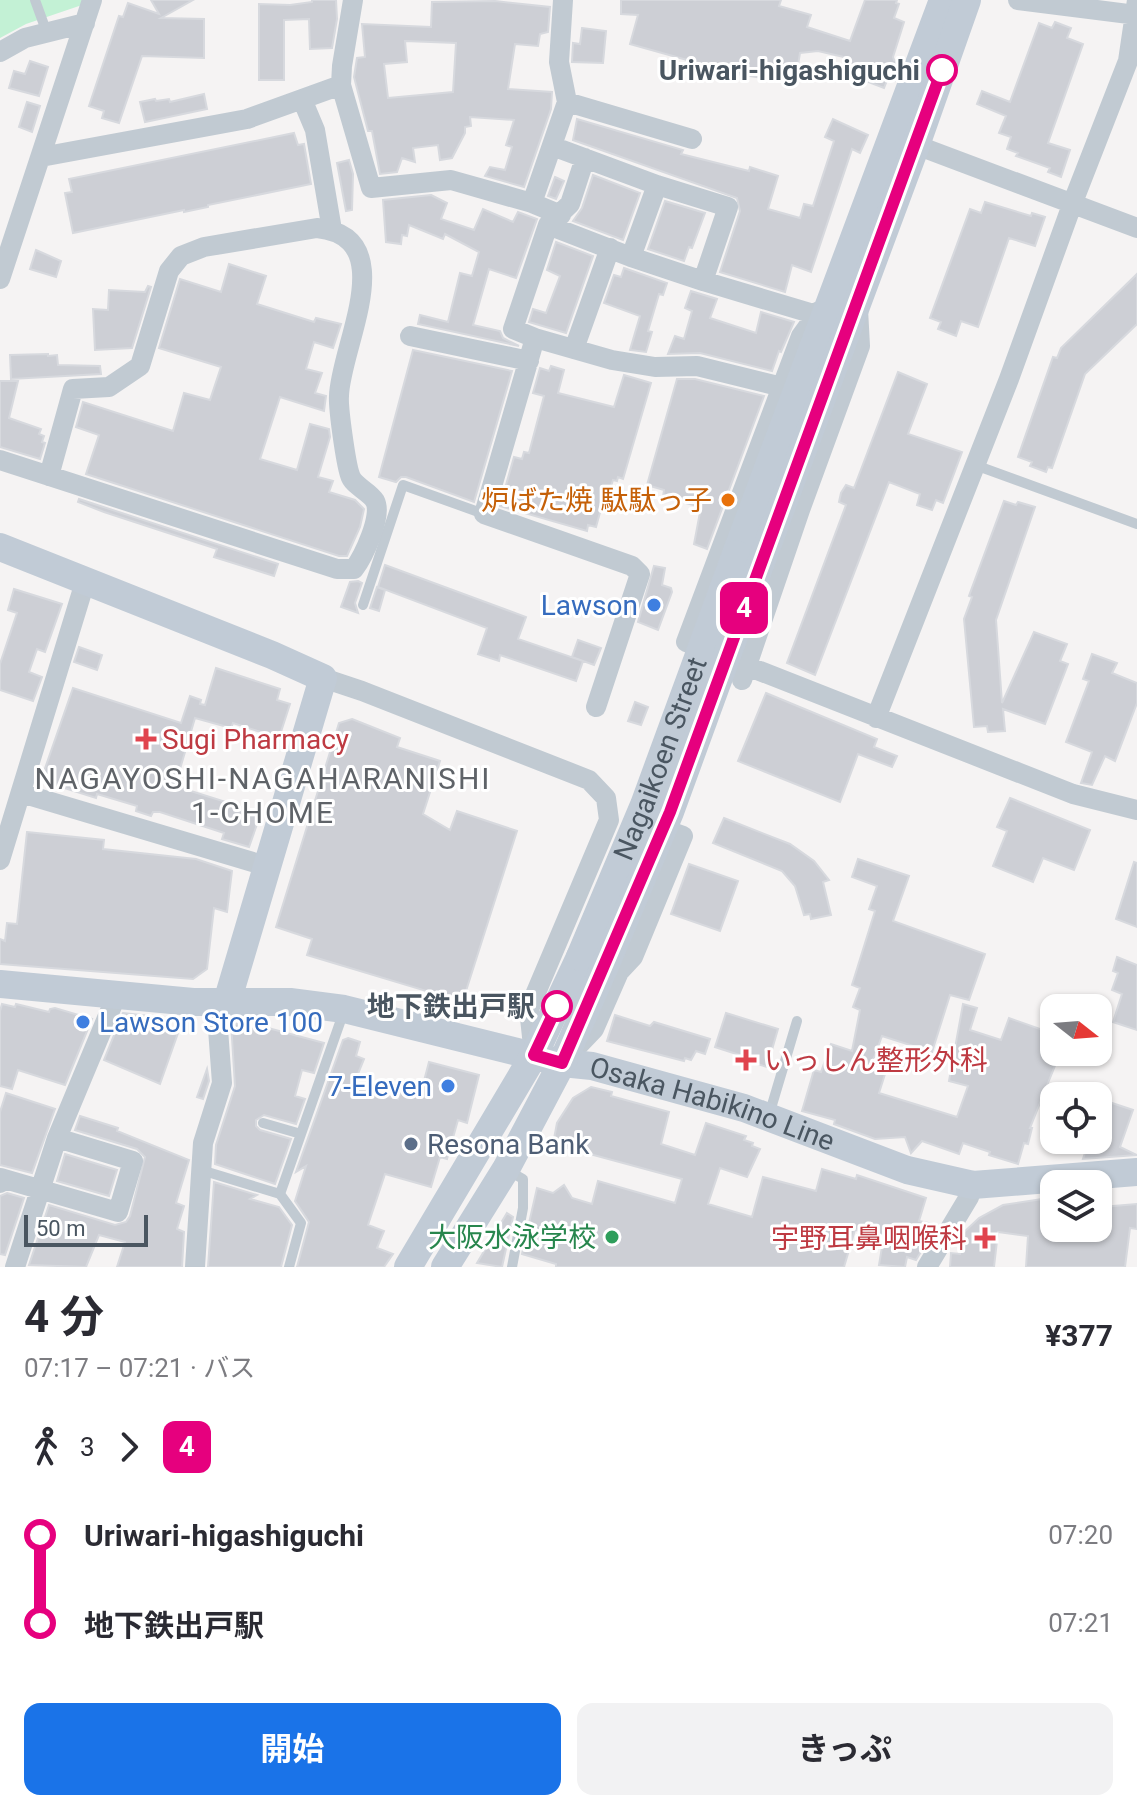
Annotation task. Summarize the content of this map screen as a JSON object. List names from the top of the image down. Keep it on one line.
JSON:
{"streets":{"main road":["Nagaikoen Street","Osaka Habikino Line"]},"crossings":[["Nagaikoen Street","Osaka Habikino Line"]],"districts":["NAGAYOSHI-NAGAHARANISHI 1-CHOME"],"places":{"other":["Uriwari-higashiguchi","炉ばた焼 駄駄っ子","Lawson","地下鉄出戸駅","Lawson Store 100","7-Eleven","Resona Bank","大阪水泳学校"],"health":["Sugi Pharmacy","いっしん整形外科","宇野耳鼻咽喉科"]},"lines":["bus line 4"],"scale_bar":"50 m","north":"right","page":{"on_map":"4","scale":"50 m","heading":["4 分","07:17 – 07:21 · バス","¥377"],"legs":["3","4"],"list":[{"name":"Uriwari-higashiguchi","value":"07:20"},{"name":"地下鉄出戸駅","value":"07:21"}],"buttons":["開始","きっぷ"]}}
